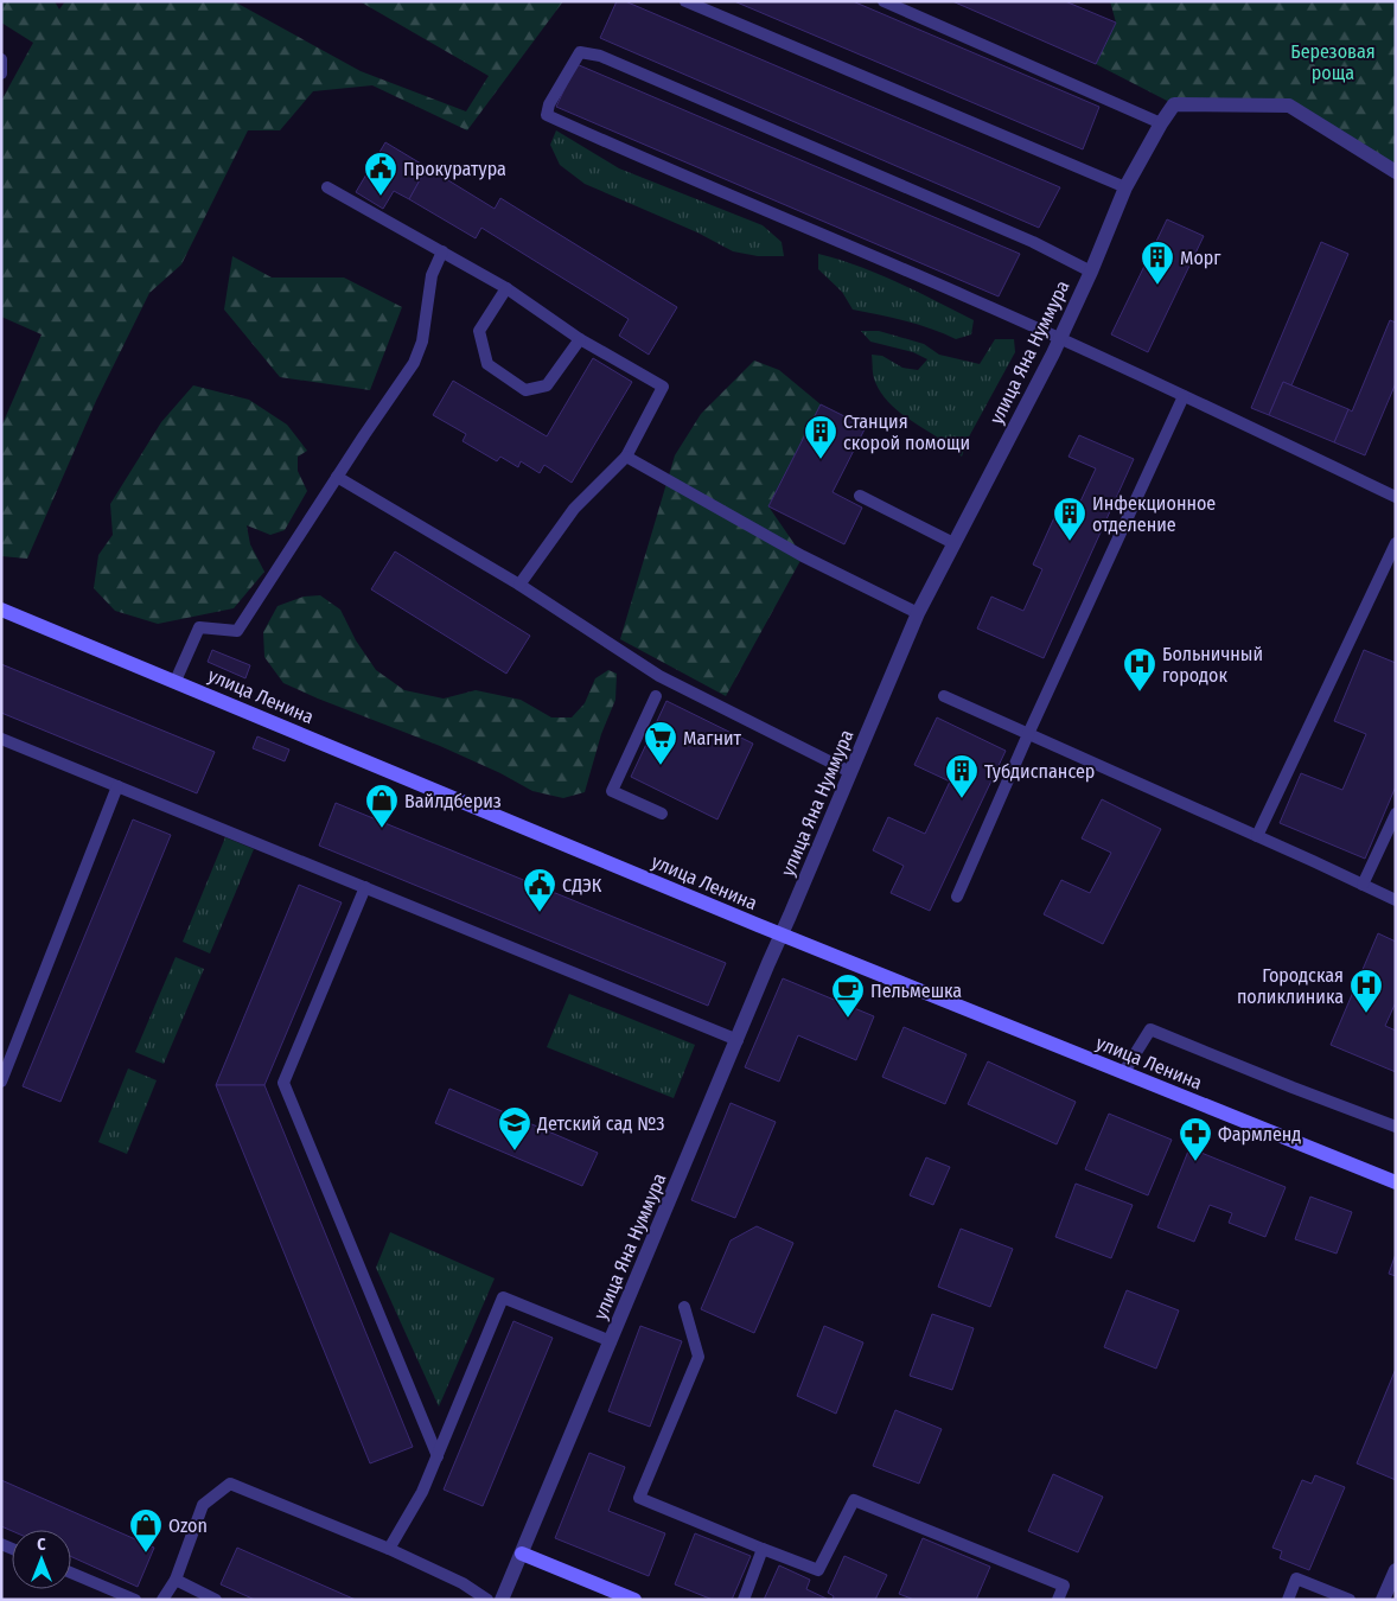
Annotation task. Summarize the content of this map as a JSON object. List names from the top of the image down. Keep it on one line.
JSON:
{"streets":{"main road":["улица Ленина"],"street":["улица Яна Нуммура"]},"crossings":[["улица Яна Нуммура","улица Ленина"]],"parks":["Березовая роща"],"places":{"public building":["Прокуратура","СДЭК"],"building":["Морг","Станция скорой помощи","Инфекционное отделение","Тубдиспансер"],"hospital":["Больничный городок","Городская поликлиника"],"supermarket":["Магнит"],"shop":["Вайлдбериз","Ozon"],"cafe":["Пельмешка"],"school or university":["Детский сад №3"],"pharmacy":["Фармленд"]},"north":"top"}
